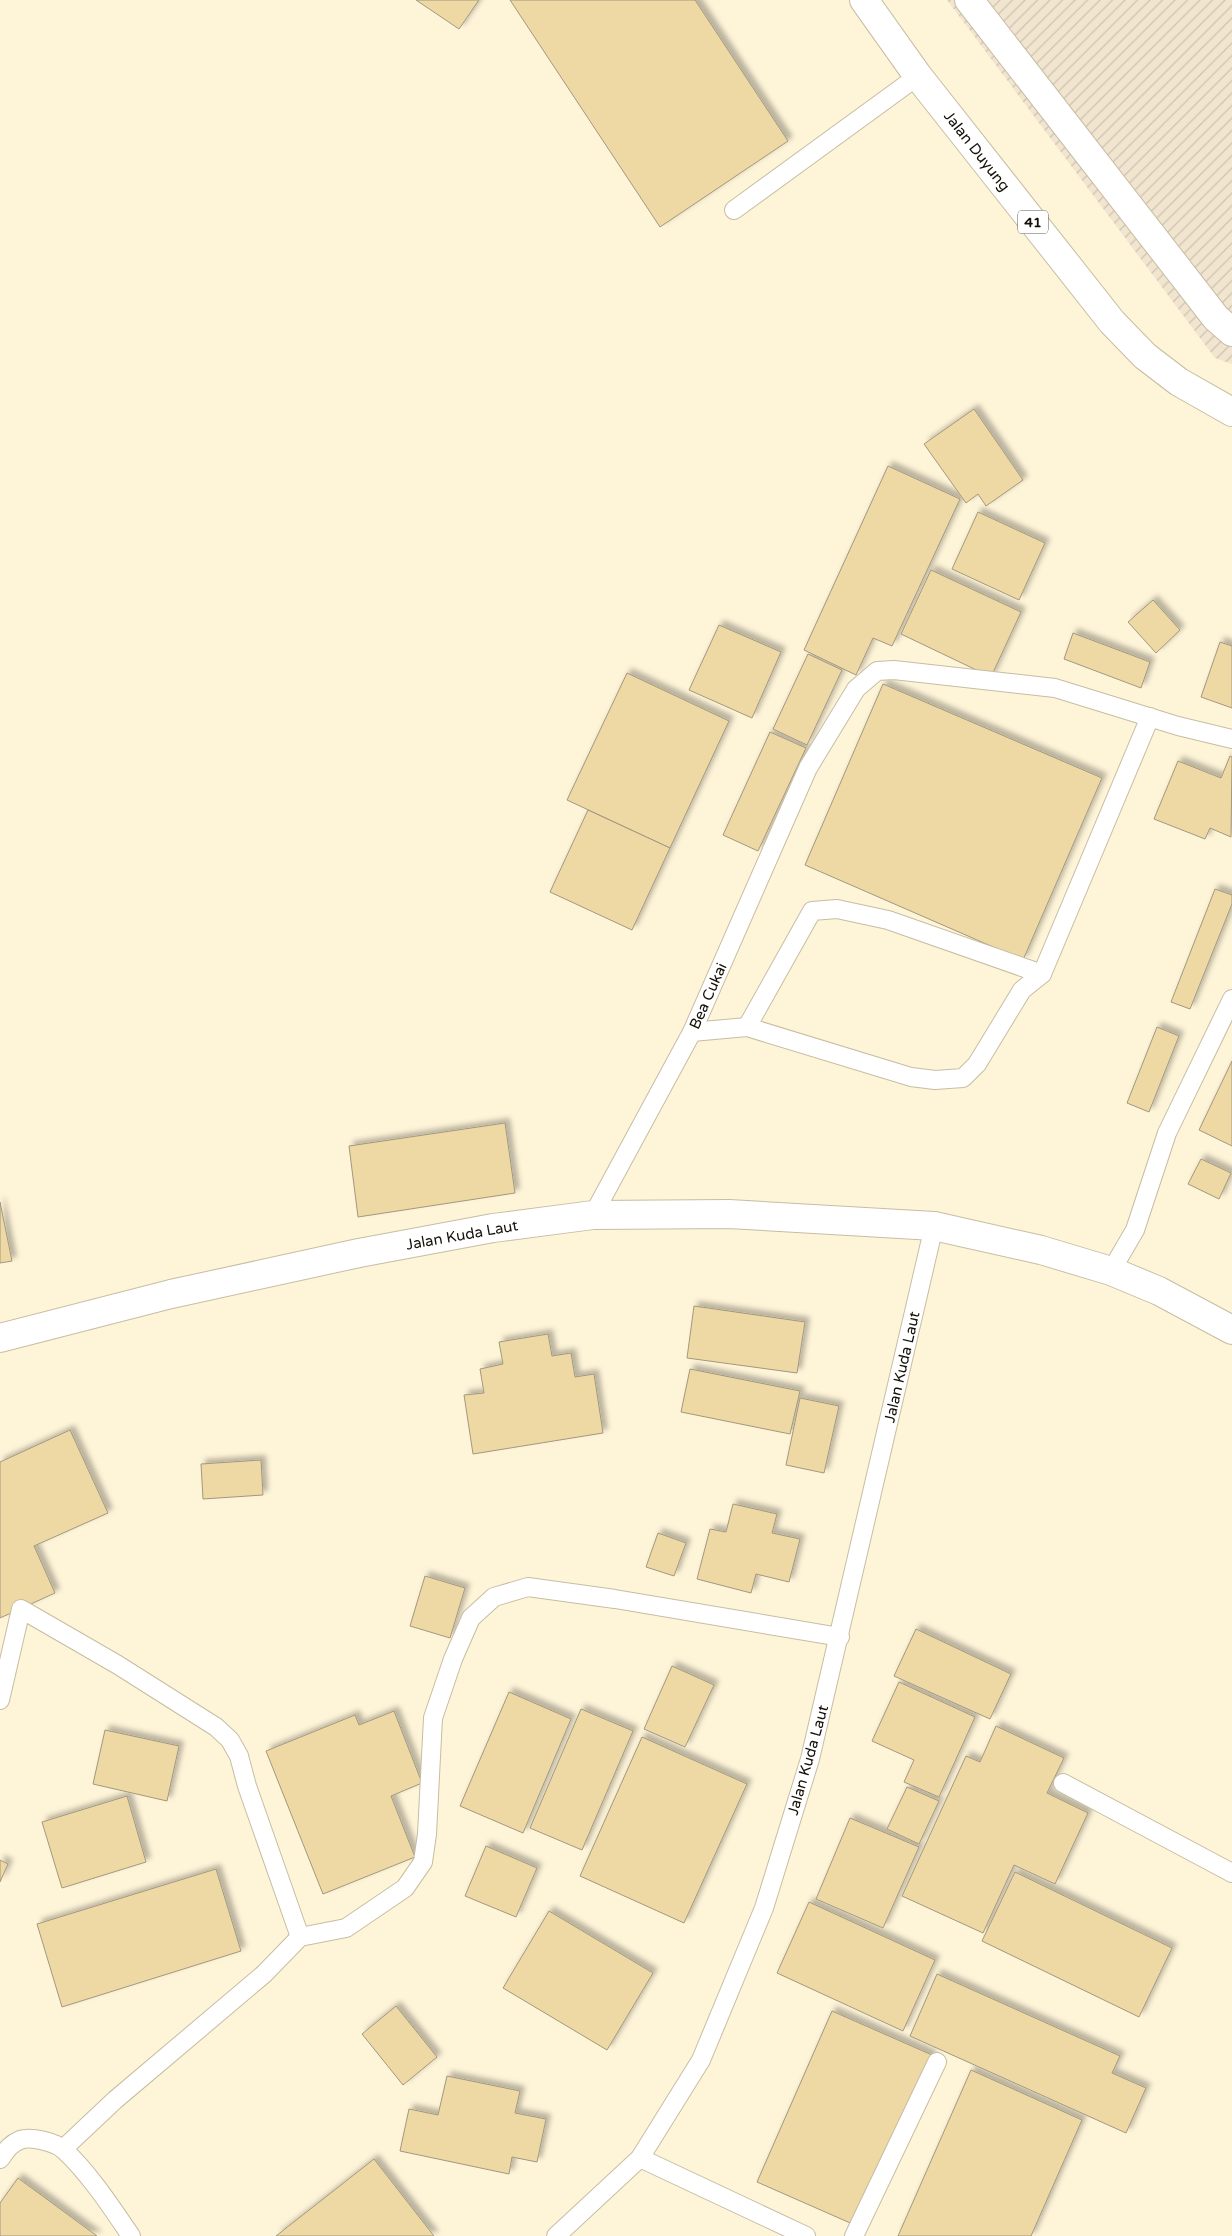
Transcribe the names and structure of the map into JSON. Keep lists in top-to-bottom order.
{
  "streets": {
    "main road": ["Jalan Duyung", "41", "Jalan Kuda Laut"],
    "lane": ["Bea Cukai"]
  },
  "crossings": [
    ["Bea Cukai", "Jalan Kuda Laut"]
  ]
}
